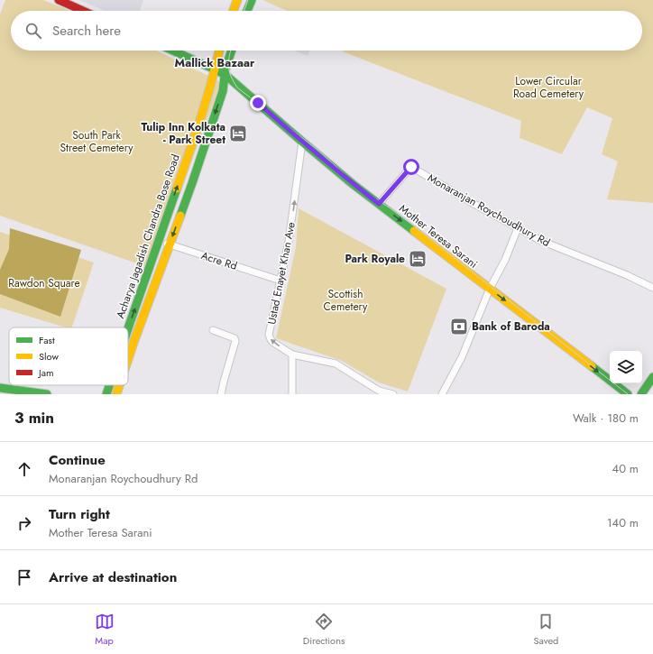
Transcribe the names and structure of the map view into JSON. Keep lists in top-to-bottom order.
{
  "streets": {
    "main road": ["Acharya Jagadish Chandra Bose Road", "Mother Teresa Sarani"],
    "street": ["Monaranjan Roychoudhury Rd", "Acre Rd", "Ustad Enayet Khan Ave"]
  },
  "crossings": [
    ["Monaranjan Roychoudhury Rd", "Mother Teresa Sarani"],
    ["Acharya Jagadish Chandra Bose Road", "Mother Teresa Sarani"],
    ["Acharya Jagadish Chandra Bose Road", "Acre Rd"],
    ["Mother Teresa Sarani", "Ustad Enayet Khan Ave"],
    ["Acre Rd", "Ustad Enayet Khan Ave"]
  ],
  "one_way": ["Mother Teresa Sarani", "Ustad Enayet Khan Ave"],
  "districts": ["Mallick Bazaar"],
  "parks": [
    "Lower Circular Road Cemetery",
    "South Park Street Cemetery",
    "Rawdon Square",
    "Scottish Cemetery"
  ],
  "places": {
    "hotel": ["Tulip Inn Kolkata - Park Street", "Park Royale"],
    "bank": ["Bank of Baroda"]
  },
  "legend": ["Fast", "Slow", "Jam"],
  "page": {
    "search": "Search here",
    "heading": ["3 min", "Walk · 180 m"],
    "list": [
      ["Continue", "Monaranjan Roychoudhury Rd", "40 m"],
      ["Turn right", "Mother Teresa Sarani", "140 m"],
      "Arrive at destination"
    ],
    "nav": ["Map", "Directions", "Saved"]
  }
}
